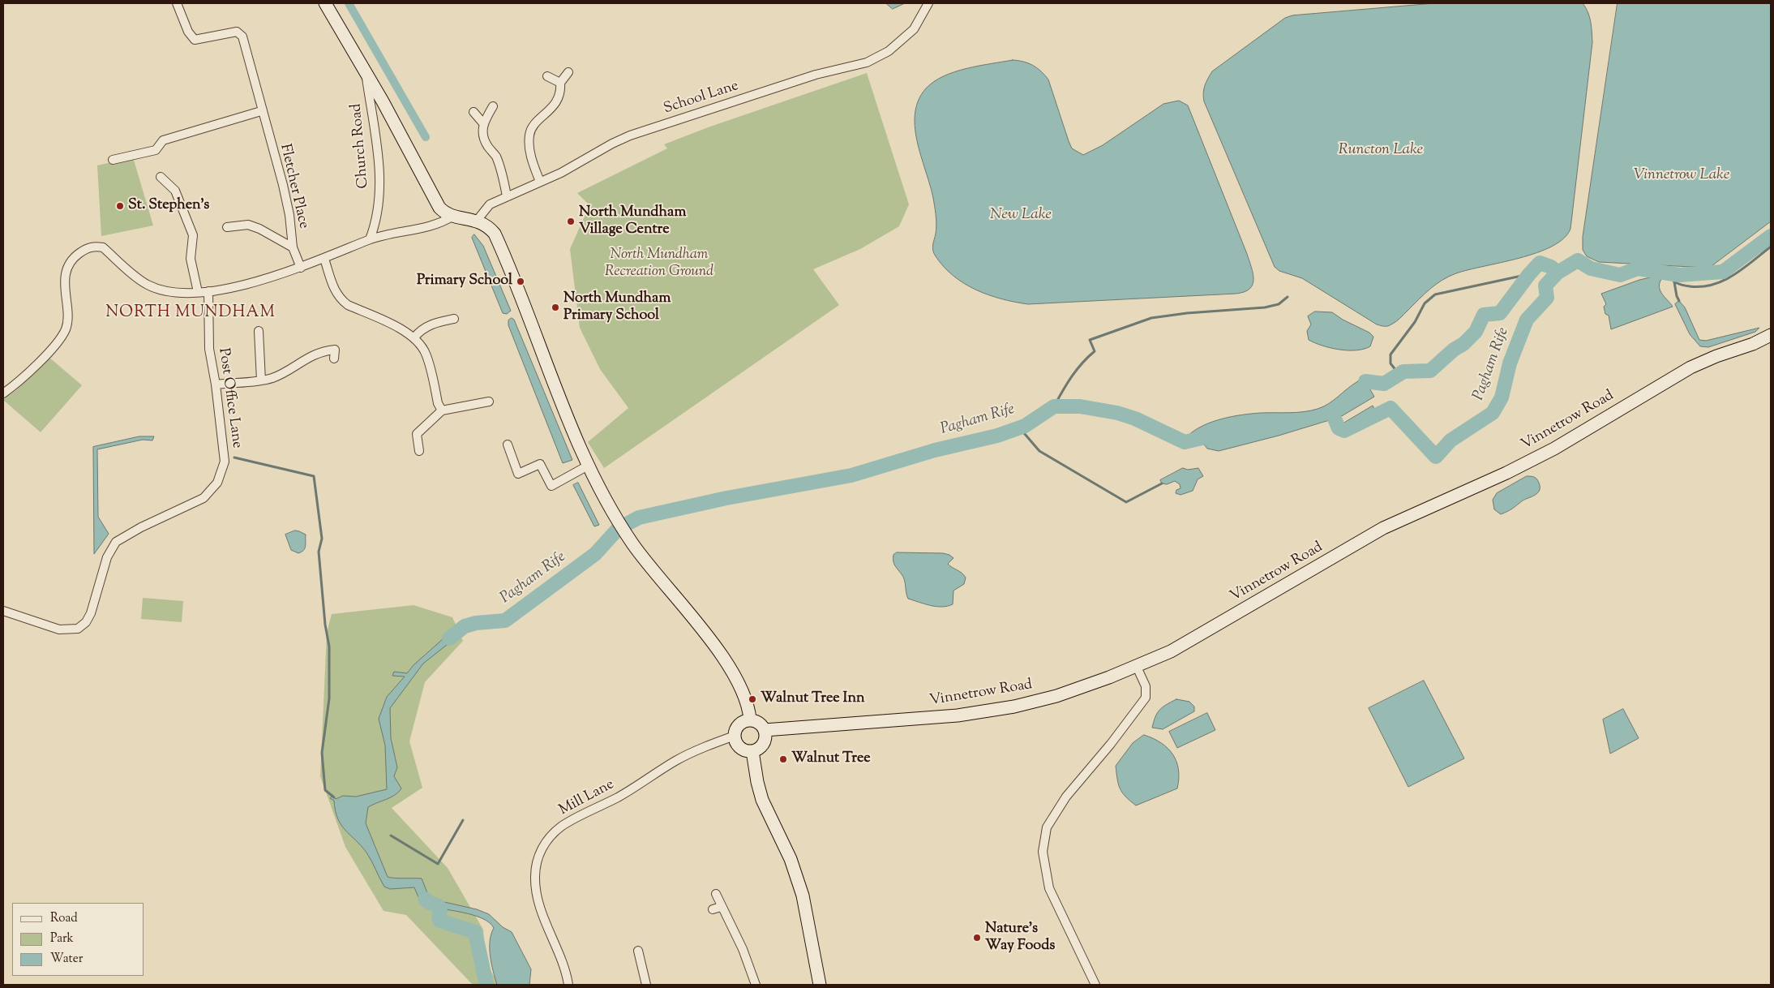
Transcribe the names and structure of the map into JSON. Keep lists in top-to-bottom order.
{
  "streets": {
    "main road": ["Vinnetrow Road"],
    "street": [
      "School Lane",
      "Church Road",
      "Fletcher Place",
      "Post Office Lane",
      "Mill Lane"
    ]
  },
  "crossings": [
    ["Vinnetrow Road", "Mill Lane"]
  ],
  "districts": ["NORTH MUNDHAM"],
  "water": [
    "Runcton Lake",
    "Vinnetrow Lake",
    "New Lake",
    "Pagham Rife"
  ],
  "parks": ["North Mundham Recreation Ground"],
  "places": [
    "St. Stephen's",
    "North Mundham Village Centre",
    "Primary School",
    "North Mundham Primary School",
    "Walnut Tree Inn",
    "Walnut Tree",
    "Nature’s Way Foods"
  ],
  "legend": ["Road", "Park", "Water"]
}
